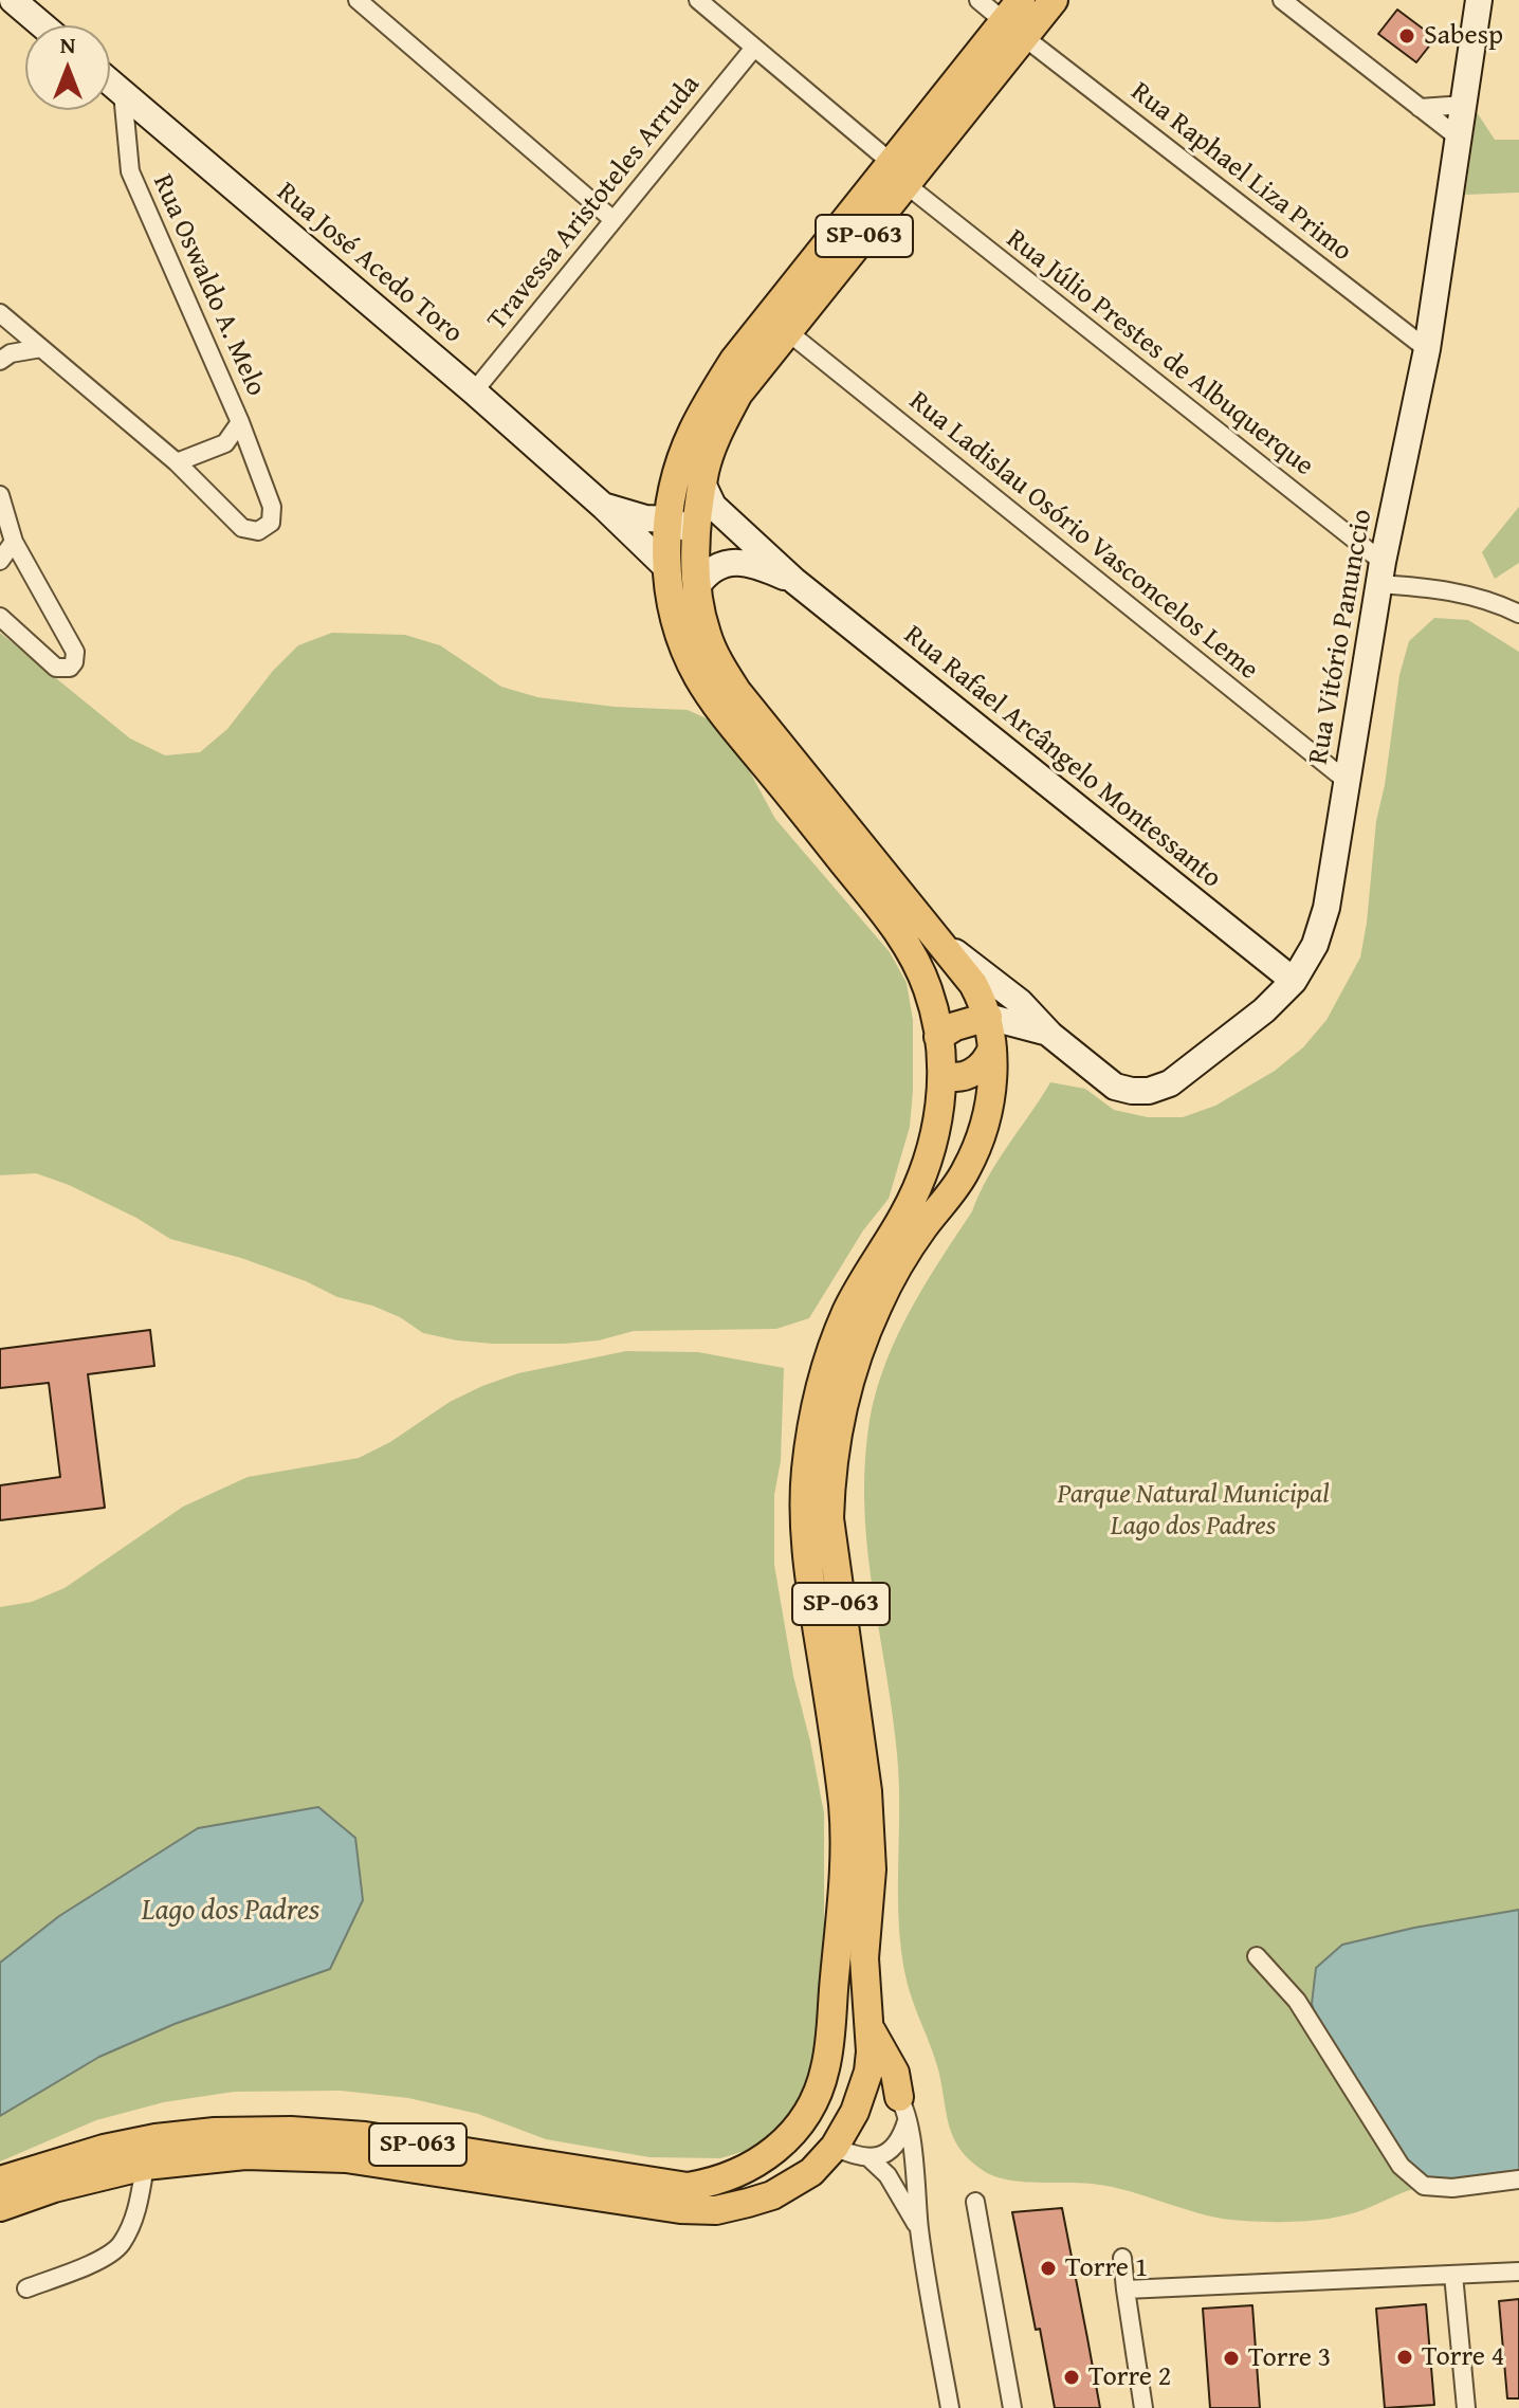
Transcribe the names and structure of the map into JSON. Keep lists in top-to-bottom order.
{
  "streets": {
    "main road": ["SP-063"],
    "street": [
      "Rua Raphael Liza Primo",
      "Travessa Aristoteles Arruda",
      "Rua José Acedo Toro",
      "Rua Oswaldo A. Melo",
      "Rua Júlio Prestes de Albuquerque",
      "Rua Ladislau Osório Vasconcelos Leme",
      "Rua Vitório Panunccio",
      "Rua Rafael Arcângelo Montessanto"
    ]
  },
  "crossings": [
    ["Rua Raphael Liza Primo", "SP-063"],
    ["Rua Raphael Liza Primo", "Rua Vitório Panunccio"],
    ["Travessa Aristoteles Arruda", "Rua José Acedo Toro"],
    ["Travessa Aristoteles Arruda", "Rua Júlio Prestes de Albuquerque"],
    ["SP-063", "Rua José Acedo Toro"],
    ["SP-063", "Rua Júlio Prestes de Albuquerque"],
    ["SP-063", "Rua Ladislau Osório Vasconcelos Leme"],
    ["SP-063", "Rua Vitório Panunccio"],
    ["SP-063", "Rua Rafael Arcângelo Montessanto"],
    ["Rua José Acedo Toro", "Rua Oswaldo A. Melo"],
    ["Rua Júlio Prestes de Albuquerque", "Rua Vitório Panunccio"],
    ["Rua Ladislau Osório Vasconcelos Leme", "Rua Vitório Panunccio"],
    ["Rua Vitório Panunccio", "Rua Rafael Arcângelo Montessanto"]
  ],
  "water": ["Lago dos Padres"],
  "parks": ["Parque Natural Municipal Lago dos Padres"],
  "places": [
    "Sabesp",
    "Torre 1",
    "Torre 4",
    "Torre 3",
    "Torre 2"
  ],
  "north": "top"
}
